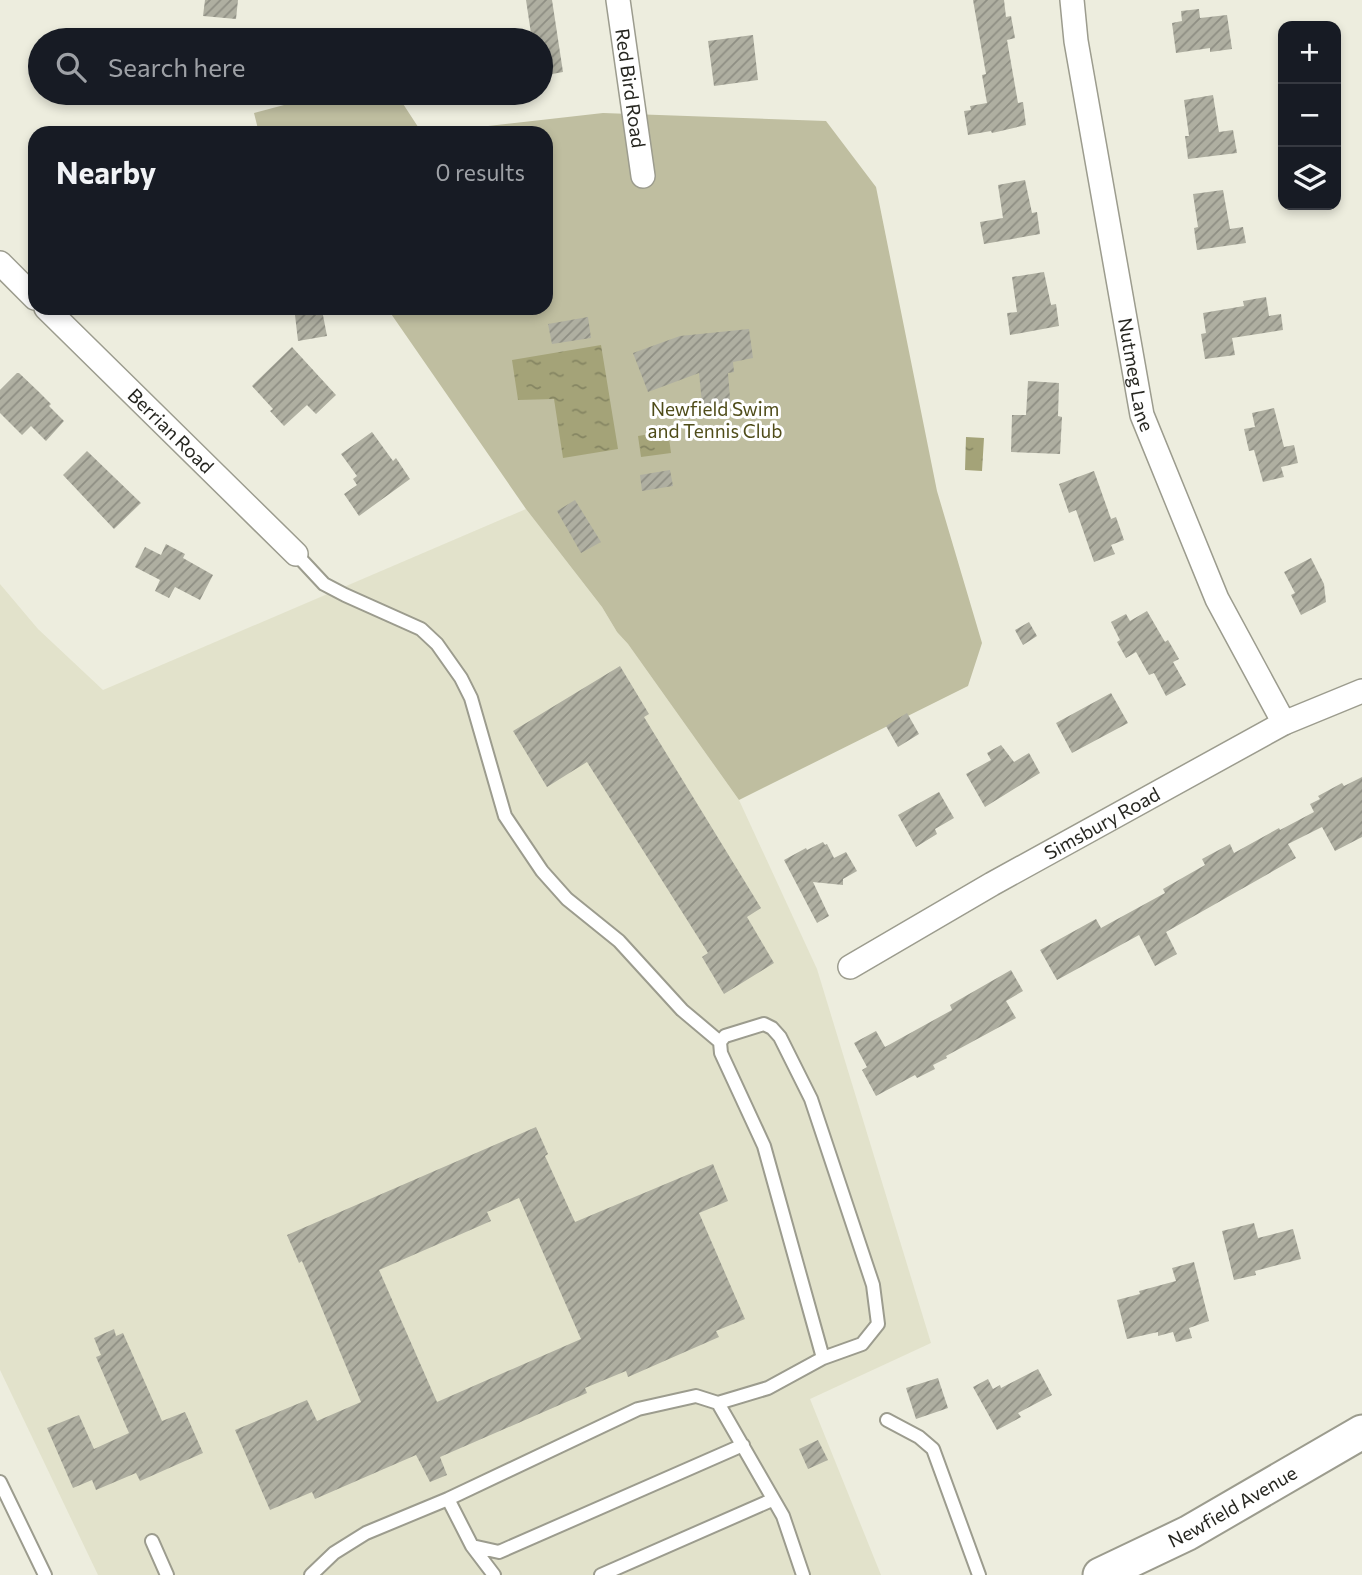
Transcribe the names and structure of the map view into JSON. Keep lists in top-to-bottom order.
{
  "streets": {
    "main road": ["Newfield Avenue"],
    "street": [
      "Red Bird Road",
      "Nutmeg Lane",
      "Berrian Road",
      "Simsbury Road"
    ]
  },
  "crossings": [
    ["Nutmeg Lane", "Simsbury Road"]
  ],
  "parks": ["Newfield Swim and Tennis Club"],
  "page": {
    "map_buttons": ["+", "−"],
    "search": "Search here",
    "heading": ["Nearby", "0 results"]
  }
}
